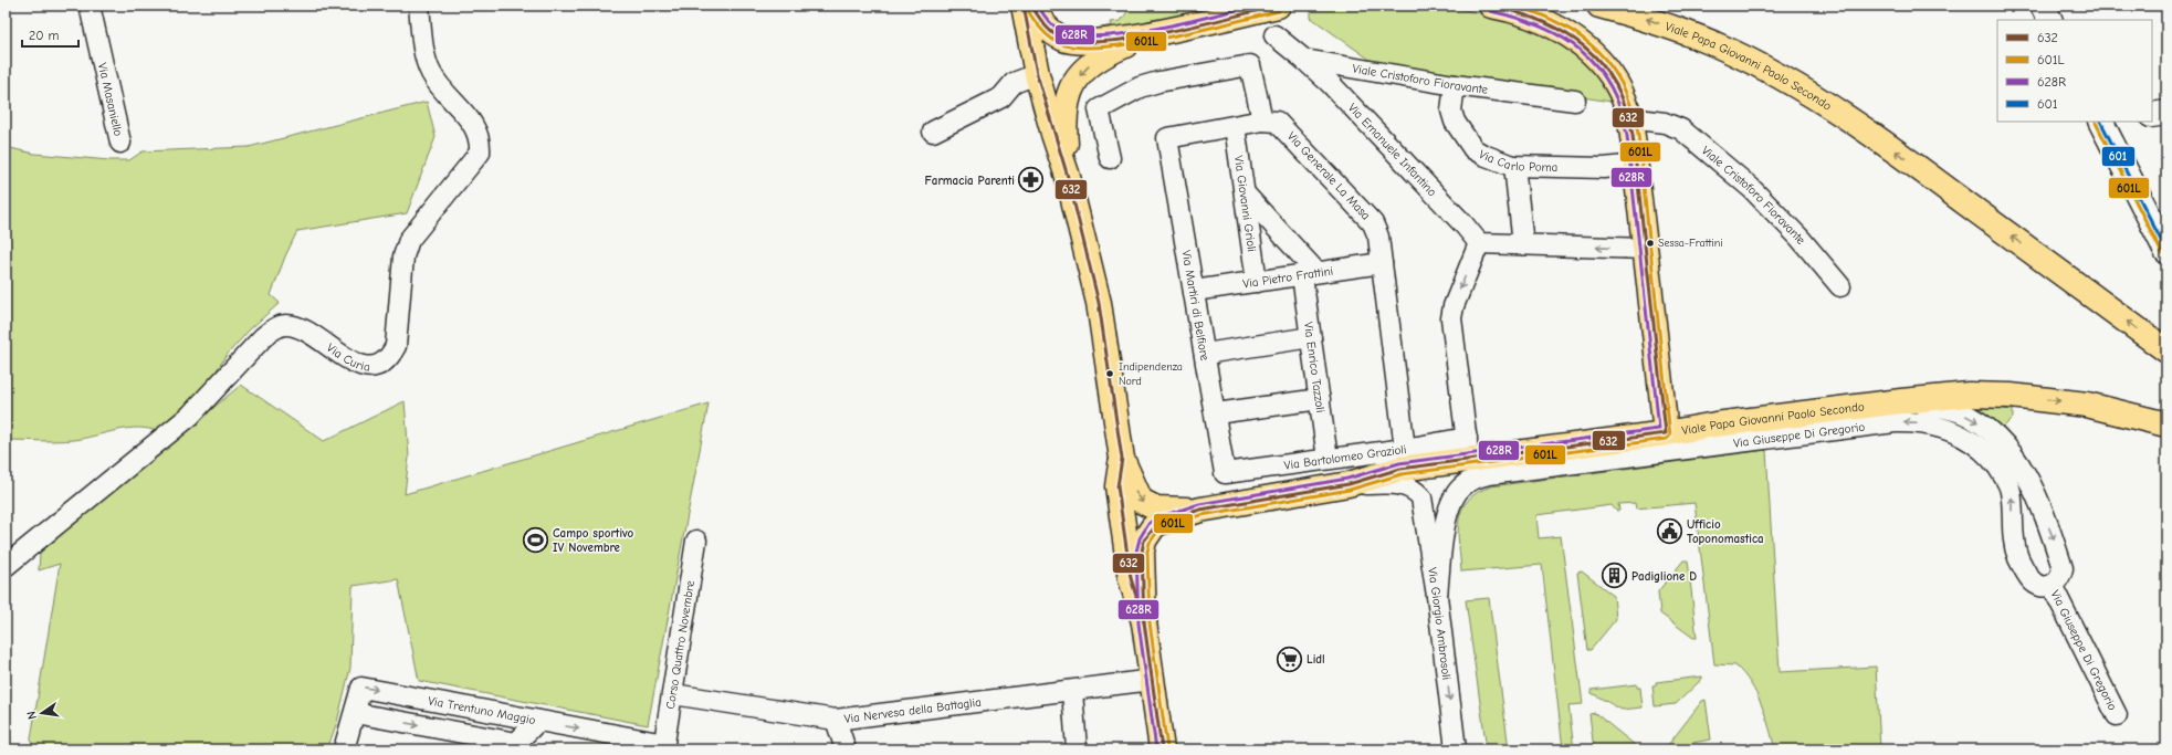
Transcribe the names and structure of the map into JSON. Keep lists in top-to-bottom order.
{
  "streets": {
    "main road": ["Viale Papa Giovanni Paolo Secondo"],
    "street": [
      "Viale Cristoforo Fioravante",
      "Via Masaniello",
      "Via Emanuele Infantino",
      "Via Carlo Poma",
      "Via Generale La Masa",
      "Via Giovanni Grioli",
      "Via Pietro Frattini",
      "Via Martiri di Belfiore",
      "Via Curia",
      "Via Enrico Tazzoli",
      "Via Giuseppe Di Gregorio",
      "Via Bartolomeo Grazioli",
      "Via Giorgio Ambrosoli",
      "Corso Quattro Novembre",
      "Via Trentuno Maggio",
      "Via Nervesa della Battaglia"
    ]
  },
  "crossings": [
    ["Viale Papa Giovanni Paolo Secondo", "Via Giuseppe Di Gregorio"],
    ["Viale Papa Giovanni Paolo Secondo", "Via Bartolomeo Grazioli"],
    ["Viale Papa Giovanni Paolo Secondo", "Via Giorgio Ambrosoli"],
    ["Viale Cristoforo Fioravante", "Via Emanuele Infantino"],
    ["Viale Cristoforo Fioravante", "Via Carlo Poma"],
    ["Via Generale La Masa", "Via Giovanni Grioli"],
    ["Via Generale La Masa", "Via Pietro Frattini"],
    ["Via Generale La Masa", "Via Martiri di Belfiore"],
    ["Via Generale La Masa", "Via Bartolomeo Grazioli"],
    ["Via Giovanni Grioli", "Via Pietro Frattini"],
    ["Via Pietro Frattini", "Via Martiri di Belfiore"],
    ["Via Pietro Frattini", "Via Enrico Tazzoli"],
    ["Via Martiri di Belfiore", "Via Bartolomeo Grazioli"],
    ["Via Enrico Tazzoli", "Via Bartolomeo Grazioli"],
    ["Via Giuseppe Di Gregorio", "Via Giorgio Ambrosoli"],
    ["Corso Quattro Novembre", "Via Trentuno Maggio"],
    ["Corso Quattro Novembre", "Via Nervesa della Battaglia"]
  ],
  "one_way": ["Via Giorgio Ambrosoli"],
  "places": {
    "pharmacy": ["Farmacia Parenti"],
    "other": ["Sessa-Frattini", "Indipendenza Nord"],
    "public building": ["Ufficio Toponomastica"],
    "sports": ["Campo sportivo IV Novembre"],
    "building": ["Padiglione D"],
    "supermarket": ["Lidl"]
  },
  "lines": [
    "transit line 632",
    "transit line 601L",
    "transit line 628R",
    "transit line 601"
  ],
  "legend": [
    "632",
    "601L",
    "628R",
    "601"
  ],
  "scale_bar": "20 m",
  "north": "left"
}
